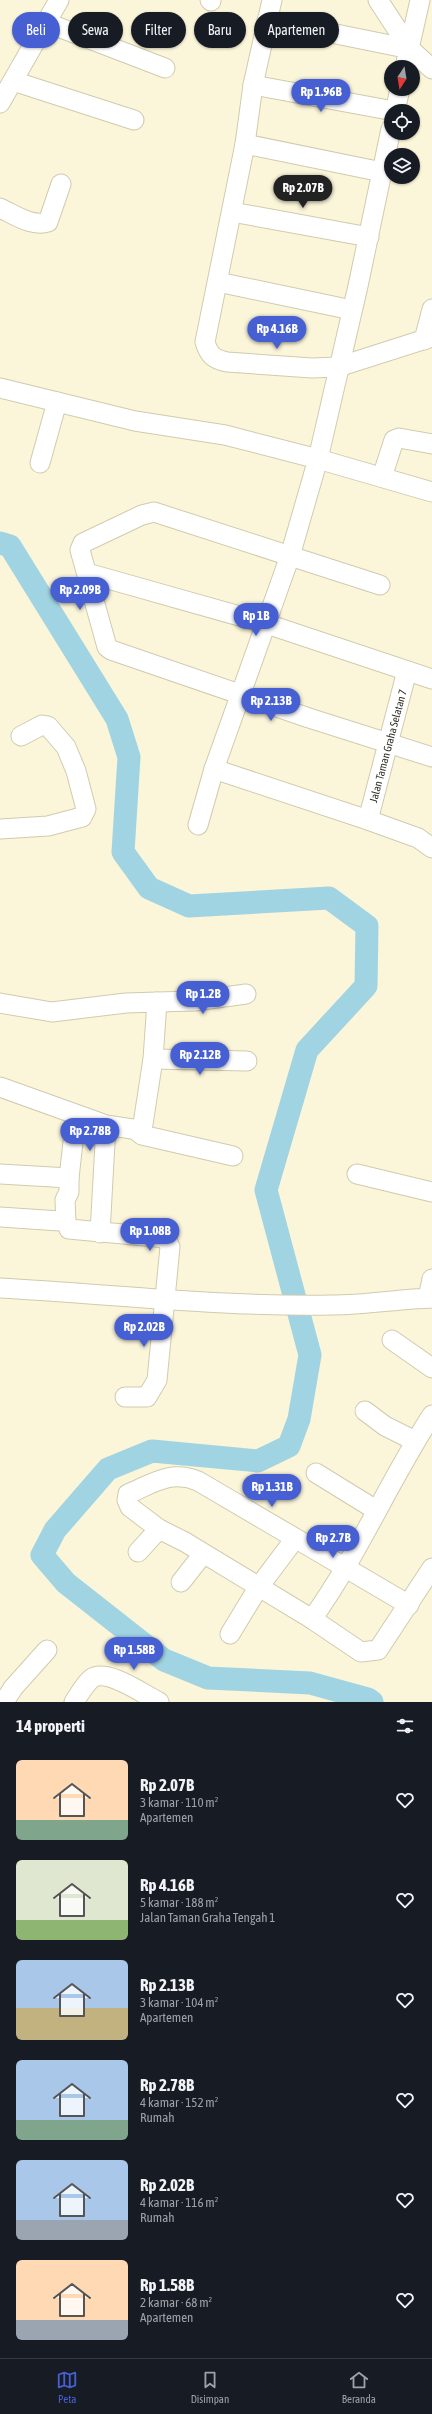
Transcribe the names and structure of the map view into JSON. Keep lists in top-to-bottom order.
{
  "streets": {
    "street": ["Jalan Taman Graha Selatan 7"]
  },
  "north": "bottom",
  "page": {
    "chip": [
      "Beli",
      "Sewa",
      "Filter",
      "Baru",
      "Apartemen"
    ],
    "price": [
      "Rp 1.96B",
      "Rp 2.07B",
      "Rp 4.16B",
      "Rp 2.09B",
      "Rp 1B",
      "Rp 2.13B",
      "Rp 1.2B",
      "Rp 2.12B",
      "Rp 2.78B",
      "Rp 1.08B",
      "Rp 2.02B",
      "Rp 1.31B",
      "Rp 2.7B",
      "Rp 1.58B"
    ],
    "heading": "14 properti",
    "list": [
      {
        "name": "Rp 2.07B",
        "note": "3 kamar · 110 m² · Apartemen"
      },
      {
        "name": "Rp 4.16B",
        "note": "5 kamar · 188 m² · Jalan Taman Graha Tengah 1"
      },
      {
        "name": "Rp 2.13B",
        "note": "3 kamar · 104 m² · Apartemen"
      },
      {
        "name": "Rp 2.78B",
        "note": "4 kamar · 152 m² · Rumah"
      },
      {
        "name": "Rp 2.02B",
        "note": "4 kamar · 116 m² · Rumah"
      },
      {
        "name": "Rp 1.58B",
        "note": "2 kamar · 68 m² · Apartemen"
      }
    ],
    "tabs": ["Peta", "Disimpan", "Beranda"]
  }
}
